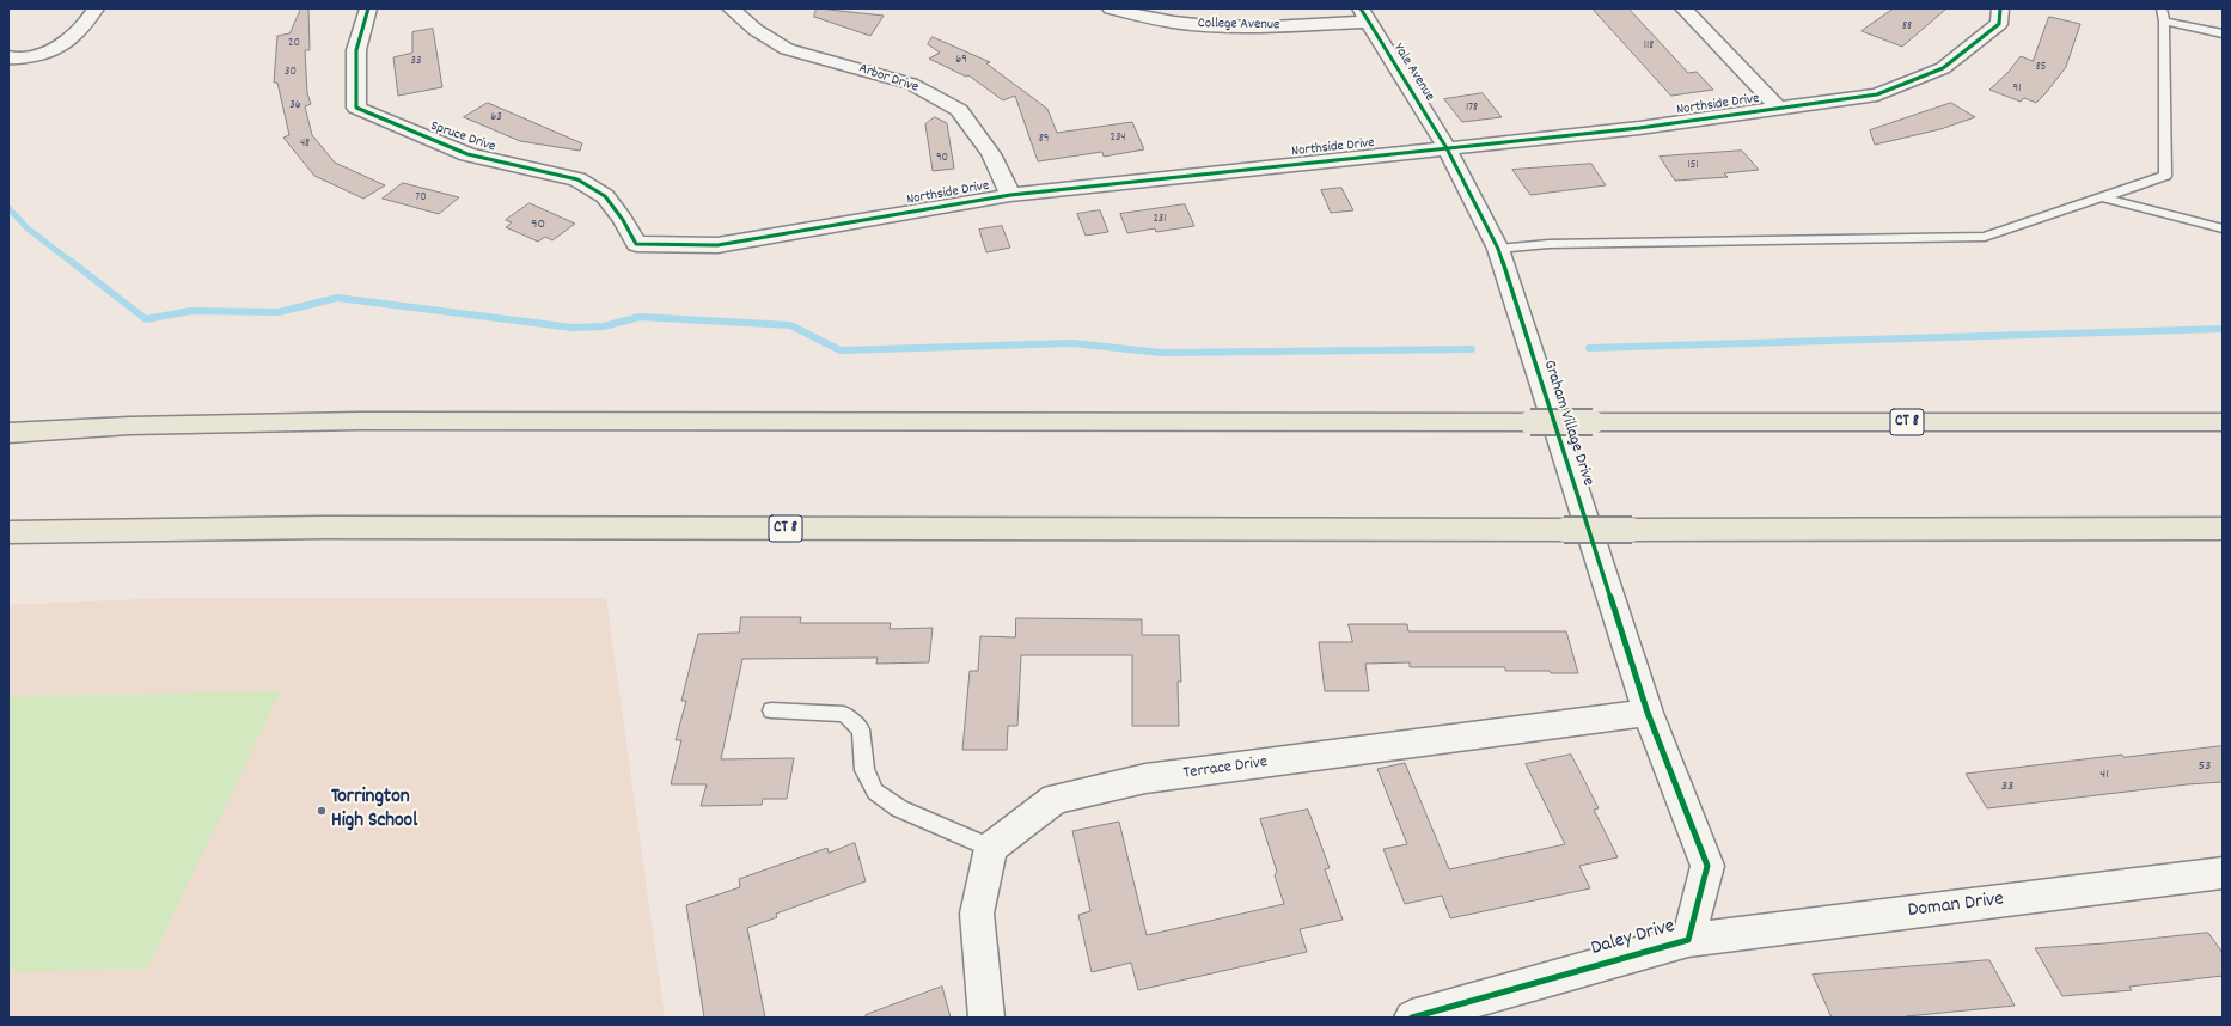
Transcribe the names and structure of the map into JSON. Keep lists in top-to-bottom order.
{
  "streets": {
    "highway": ["CT 8"],
    "street": [
      "College Avenue",
      "Yale Avenue",
      "Arbor Drive",
      "Northside Drive",
      "Spruce Drive",
      "Graham Village Drive",
      "Terrace Drive",
      "Doman Drive",
      "Daley Drive"
    ]
  },
  "crossings": [
    ["College Avenue", "Yale Avenue"],
    ["Yale Avenue", "Northside Drive"],
    ["Yale Avenue", "Graham Village Drive"],
    ["Arbor Drive", "Northside Drive"],
    ["Northside Drive", "Spruce Drive"],
    ["Northside Drive", "Graham Village Drive"],
    ["Graham Village Drive", "Terrace Drive"],
    ["Graham Village Drive", "Daley Drive"],
    ["Terrace Drive", "Daley Drive"],
    ["Doman Drive", "Daley Drive"]
  ],
  "places": ["Torrington High School"],
  "house_numbers": [
    "88",
    "20",
    "118",
    "69",
    "33",
    "85",
    "30",
    "91",
    "36",
    "178",
    "63",
    "234",
    "89",
    "48",
    "90",
    "151",
    "70",
    "231",
    "90",
    "53",
    "41",
    "33"
  ]
}
